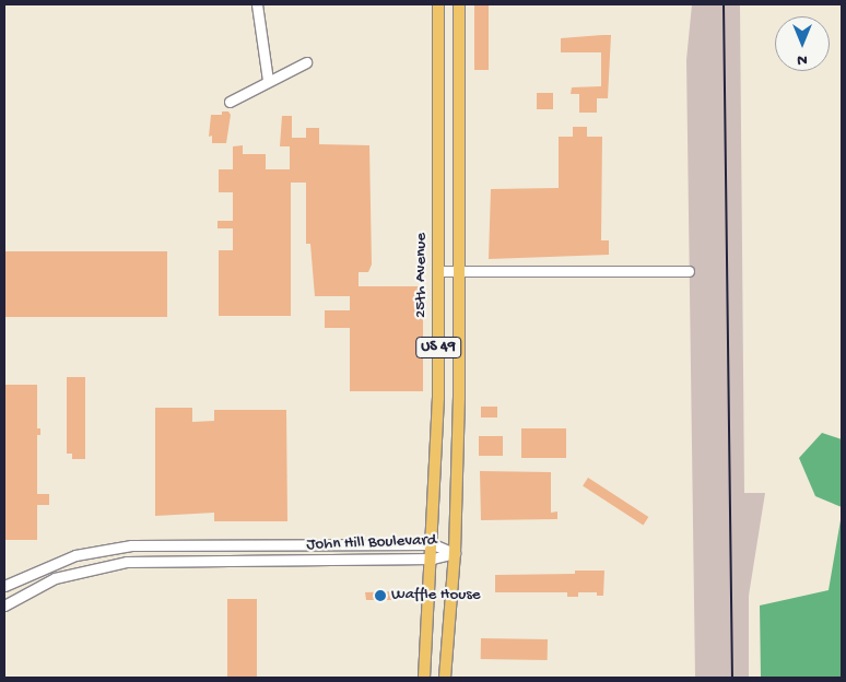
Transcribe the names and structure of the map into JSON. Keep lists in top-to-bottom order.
{
  "streets": {
    "main road": ["25th Avenue", "US 49"],
    "street": ["John Hill Boulevard"]
  },
  "crossings": [
    ["25th Avenue", "John Hill Boulevard"],
    ["US 49", "John Hill Boulevard"]
  ],
  "places": ["Waffle House"],
  "north": "bottom"
}
